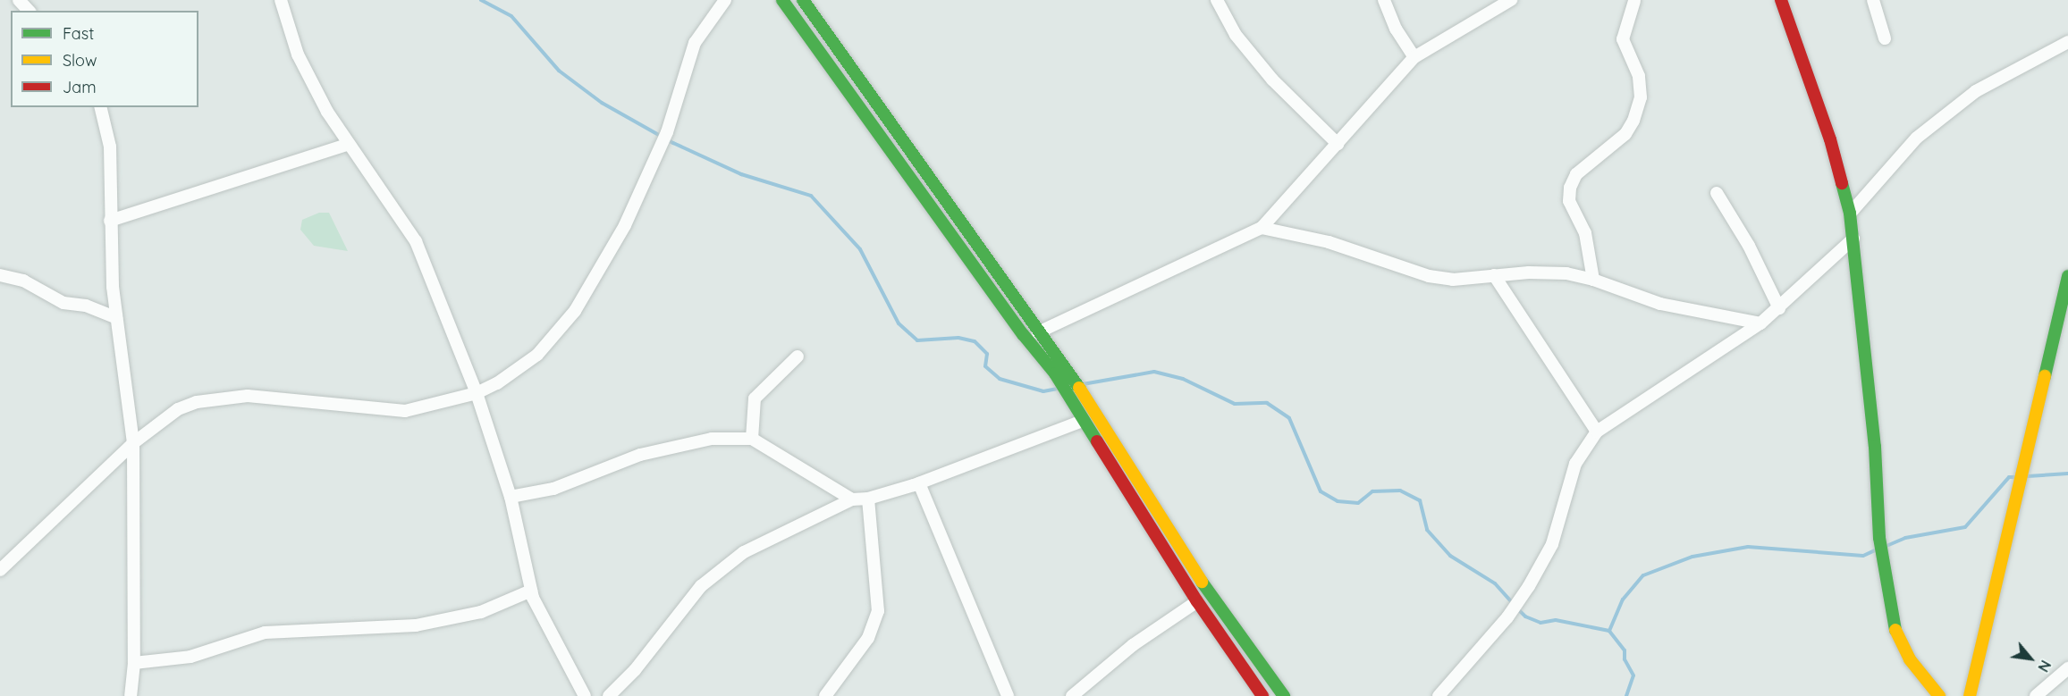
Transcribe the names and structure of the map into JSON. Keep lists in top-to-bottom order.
{
  "legend": ["Fast", "Slow", "Jam"],
  "north": "bottom right"
}
